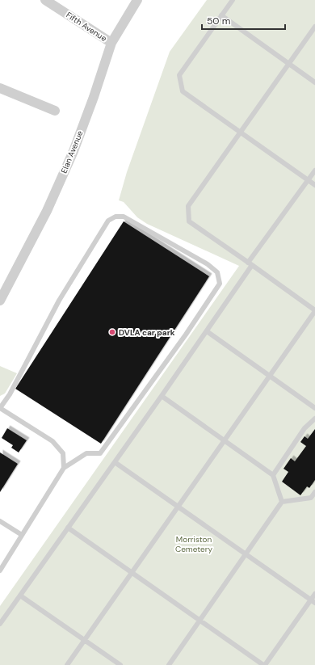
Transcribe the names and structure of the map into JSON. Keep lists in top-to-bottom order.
{
  "streets": {
    "street": ["Fifth Avenue", "Elan Avenue"]
  },
  "crossings": [
    ["Fifth Avenue", "Elan Avenue"]
  ],
  "parks": ["Morriston Cemetery"],
  "places": ["DVLA car park"],
  "scale_bar": "50 m"
}
